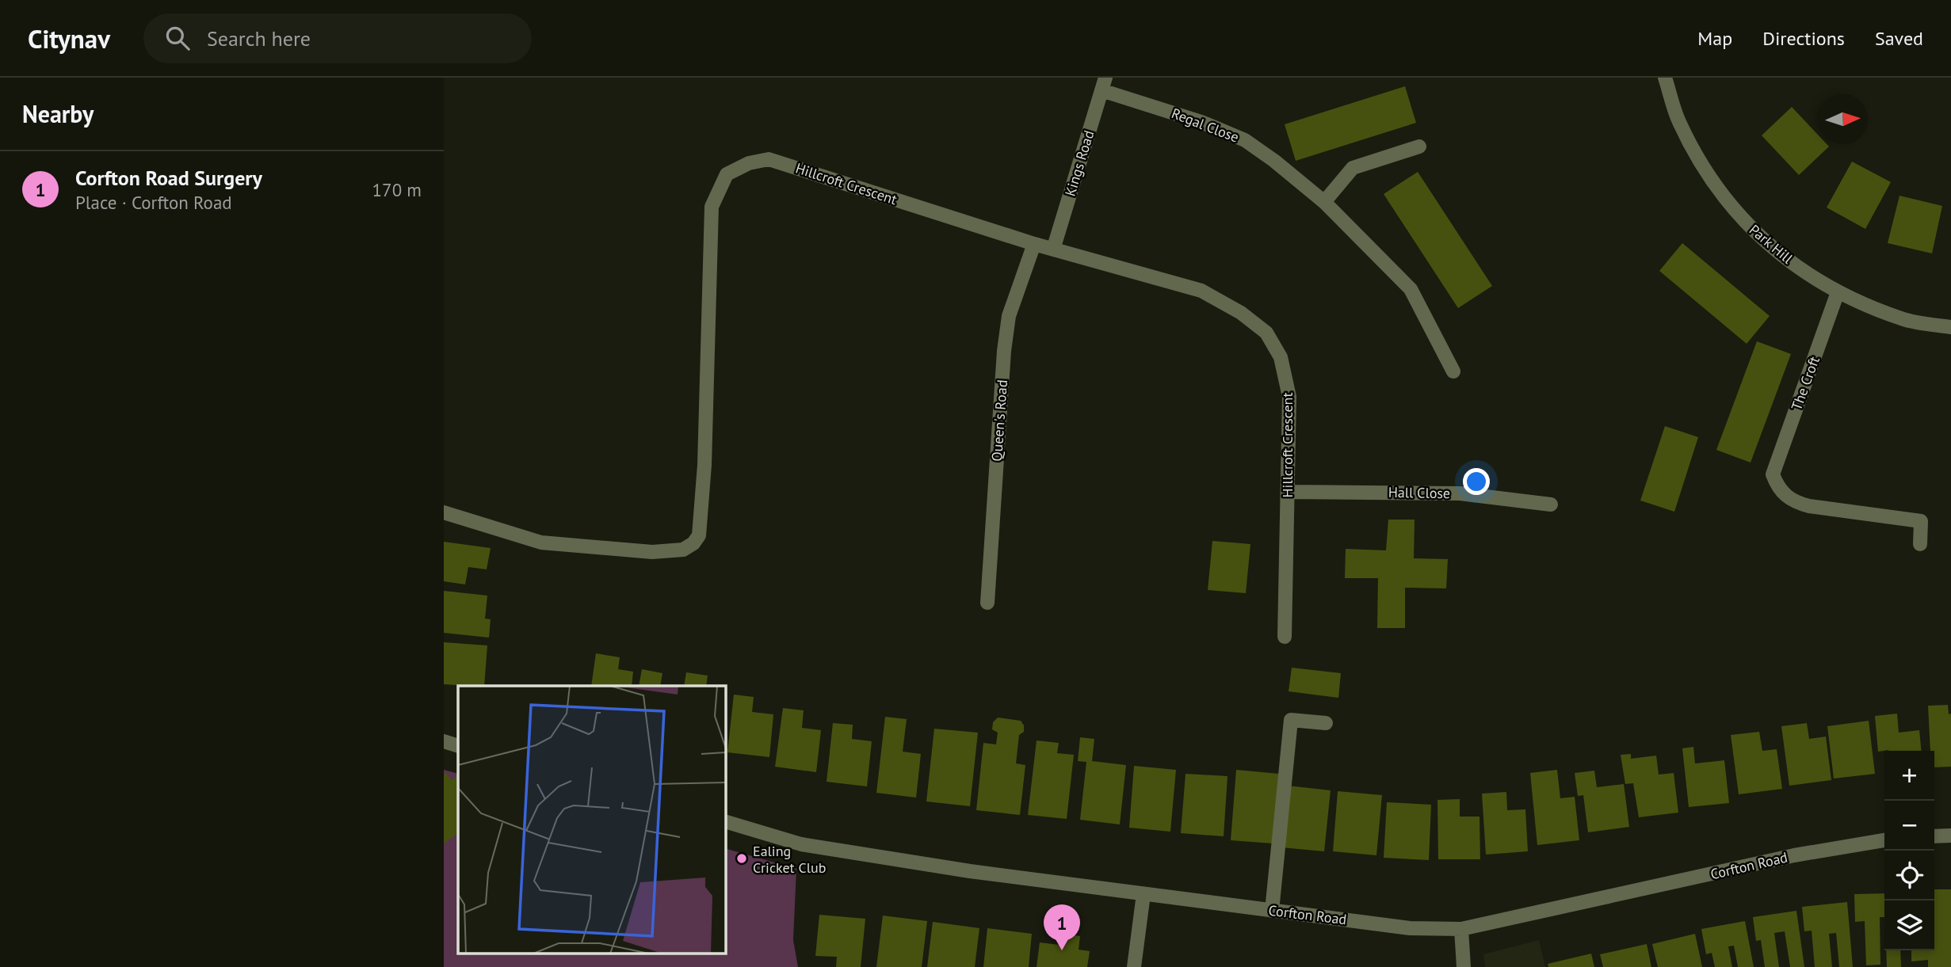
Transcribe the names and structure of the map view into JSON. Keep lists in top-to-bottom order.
{
  "streets": {
    "street": [
      "Regal Close",
      "Kings Road",
      "Hillcroft Crescent",
      "Park Hill",
      "The Croft",
      "Queen's Road",
      "Hall Close",
      "Corfton Road"
    ]
  },
  "crossings": [
    ["Regal Close", "Kings Road"],
    ["Kings Road", "Hillcroft Crescent"],
    ["Hillcroft Crescent", "Queen's Road"],
    ["Hillcroft Crescent", "Hall Close"],
    ["Park Hill", "The Croft"]
  ],
  "places": ["Ealing Cricket Club"],
  "north": "right",
  "page": {
    "header": "Citynav",
    "search": "Search here",
    "nav": ["Map", "Directions", "Saved"],
    "heading": "Nearby",
    "list": [
      {
        "mark": "1",
        "name": "Corfton Road Surgery",
        "note": "Place · Corfton Road",
        "value": "170 m"
      }
    ],
    "map_buttons": ["+", "−"],
    "pins": "1"
  }
}
